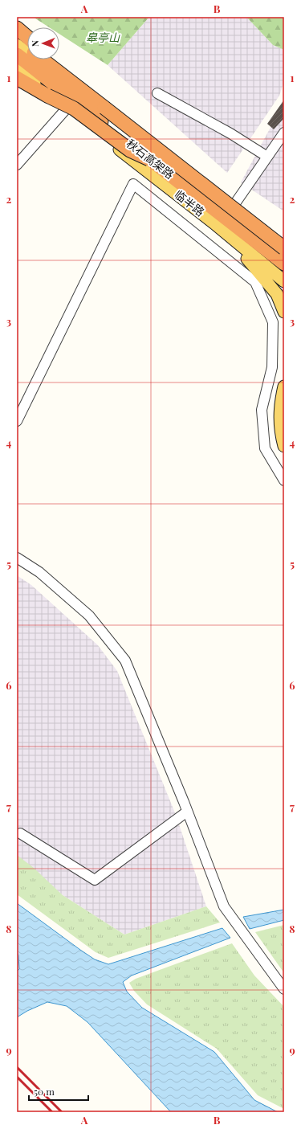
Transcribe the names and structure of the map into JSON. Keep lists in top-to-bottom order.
{
  "streets": {
    "highway": ["秋石高架路"],
    "main road": ["临半路"]
  },
  "parks": ["皋亭山"],
  "scale_bar": "50 m",
  "north": "left",
  "grid": {
    "columns": ["A", "B"],
    "rows": [
      "1",
      "2",
      "3",
      "4",
      "5",
      "6",
      "7",
      "8",
      "9"
    ]
  }
}
